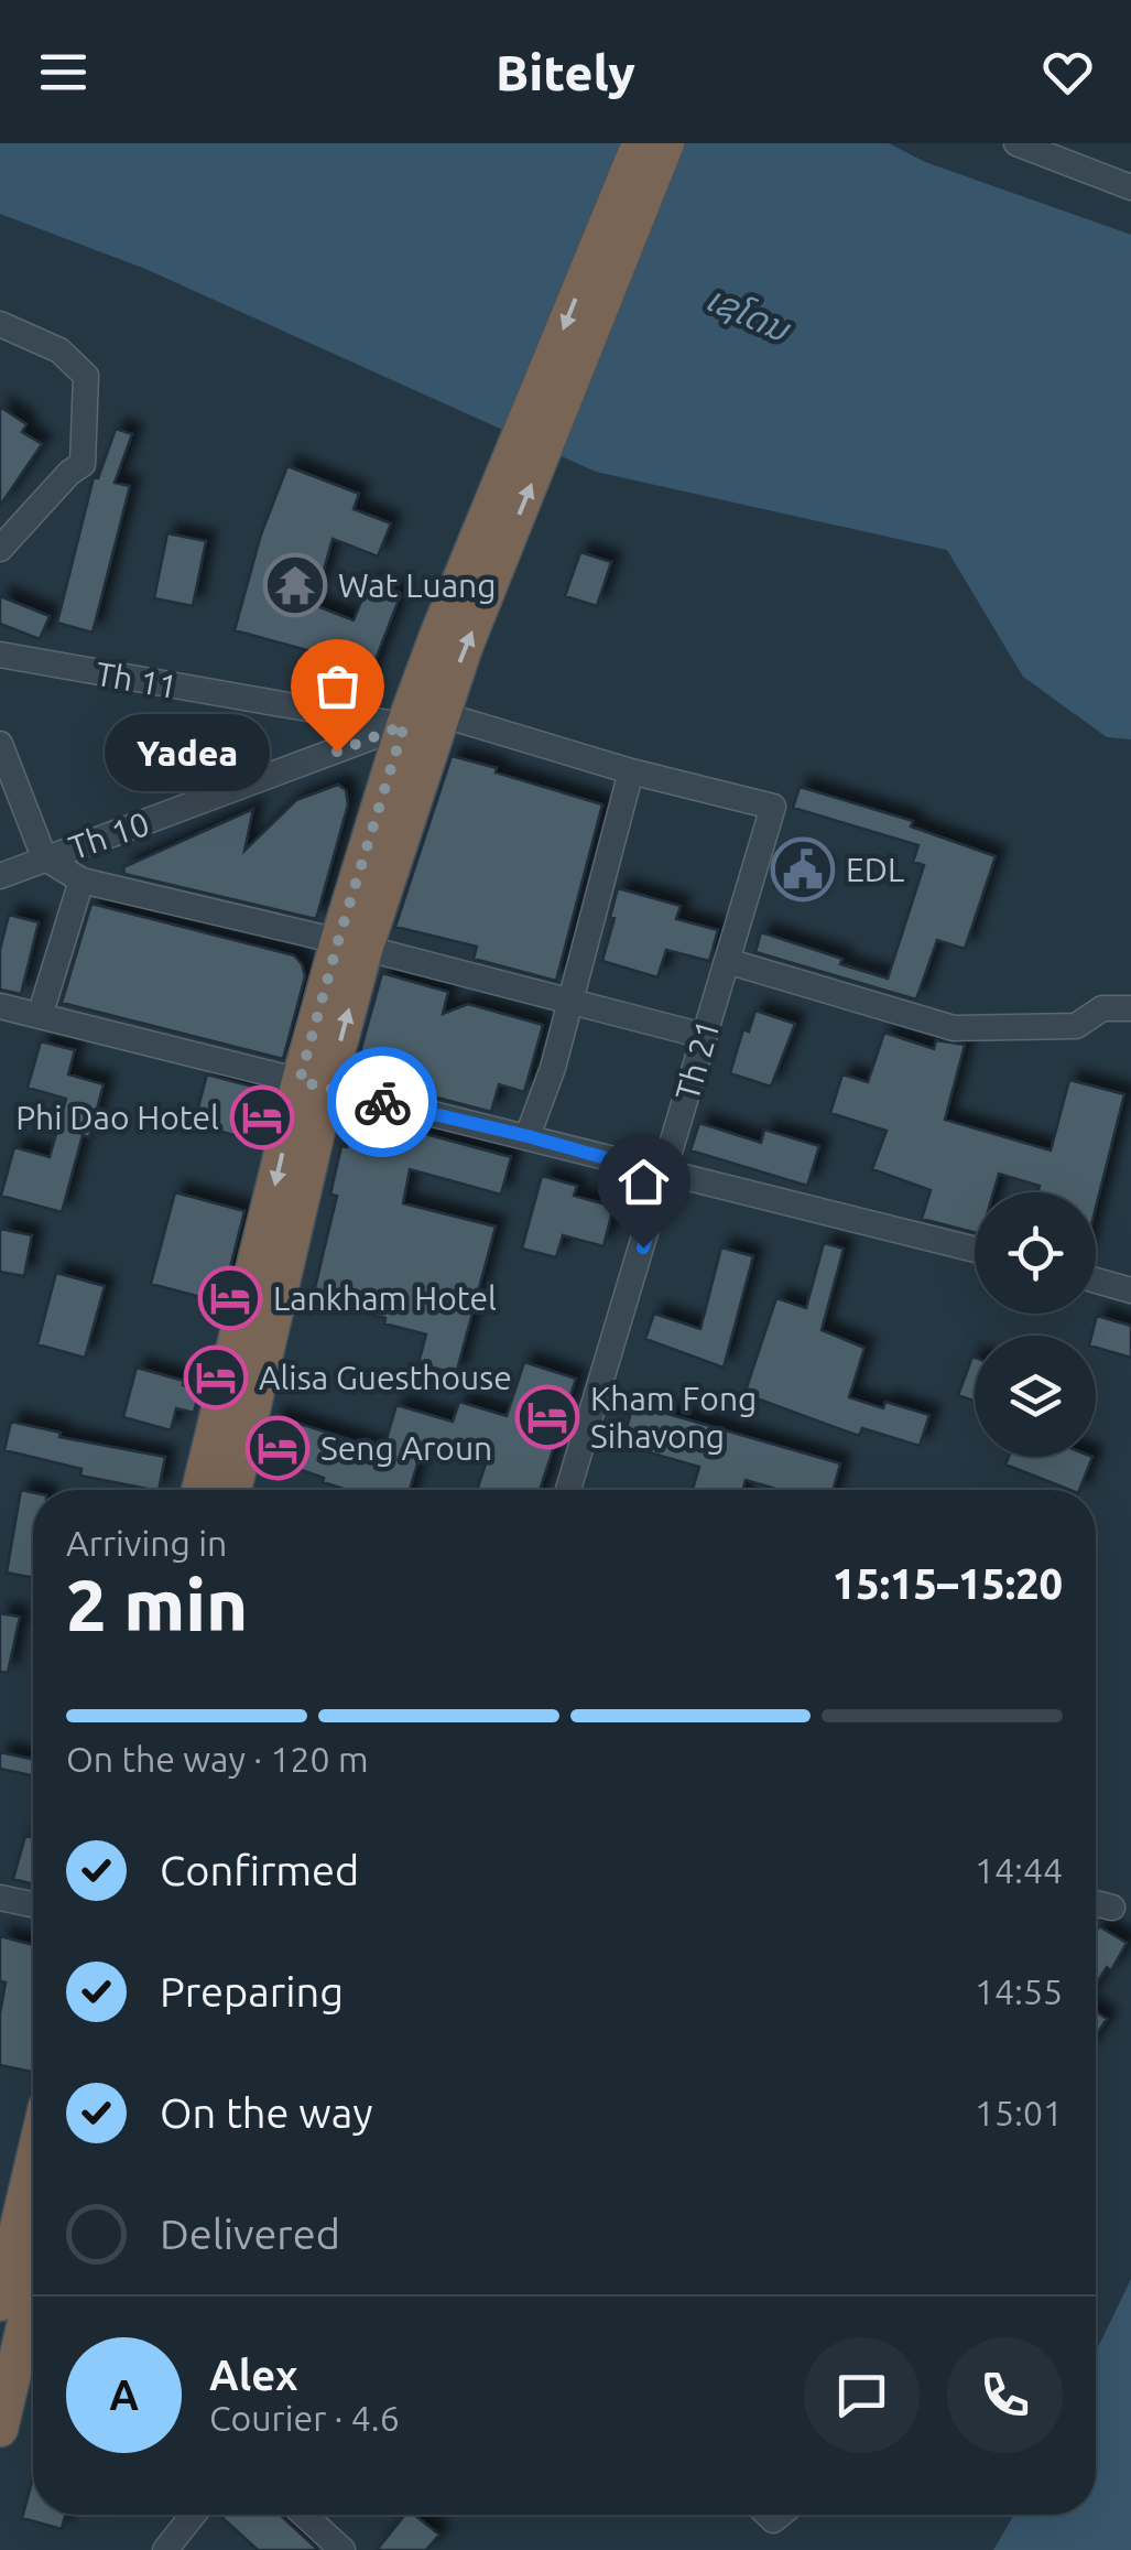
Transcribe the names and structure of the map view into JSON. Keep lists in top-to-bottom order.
{
  "streets": {
    "street": ["Th 11", "Th 10", "Th 21"]
  },
  "crossings": [
    ["Th 11", "Th 10"]
  ],
  "water": ["ເຊໂດນ"],
  "places": {
    "temple": ["Wat Luang"],
    "other": ["Yadea"],
    "public building": ["EDL"],
    "hotel": [
      "Phi Dao Hotel",
      "Lankham Hotel",
      "Alisa Guesthouse",
      "Kham Fong Sihavong",
      "Seng Aroun"
    ]
  },
  "page": {
    "header": "Bitely",
    "bubble": "Yadea",
    "heading": ["2 min", "Arriving in", "15:15–15:20"],
    "panel": ["Alex", "Courier · 4.6"],
    "bar": "On the way · 120 m",
    "list": [
      ["Confirmed", "14:44"],
      ["Preparing", "14:55"],
      ["On the way", "15:01"],
      "Delivered"
    ],
    "round": "A"
  }
}
